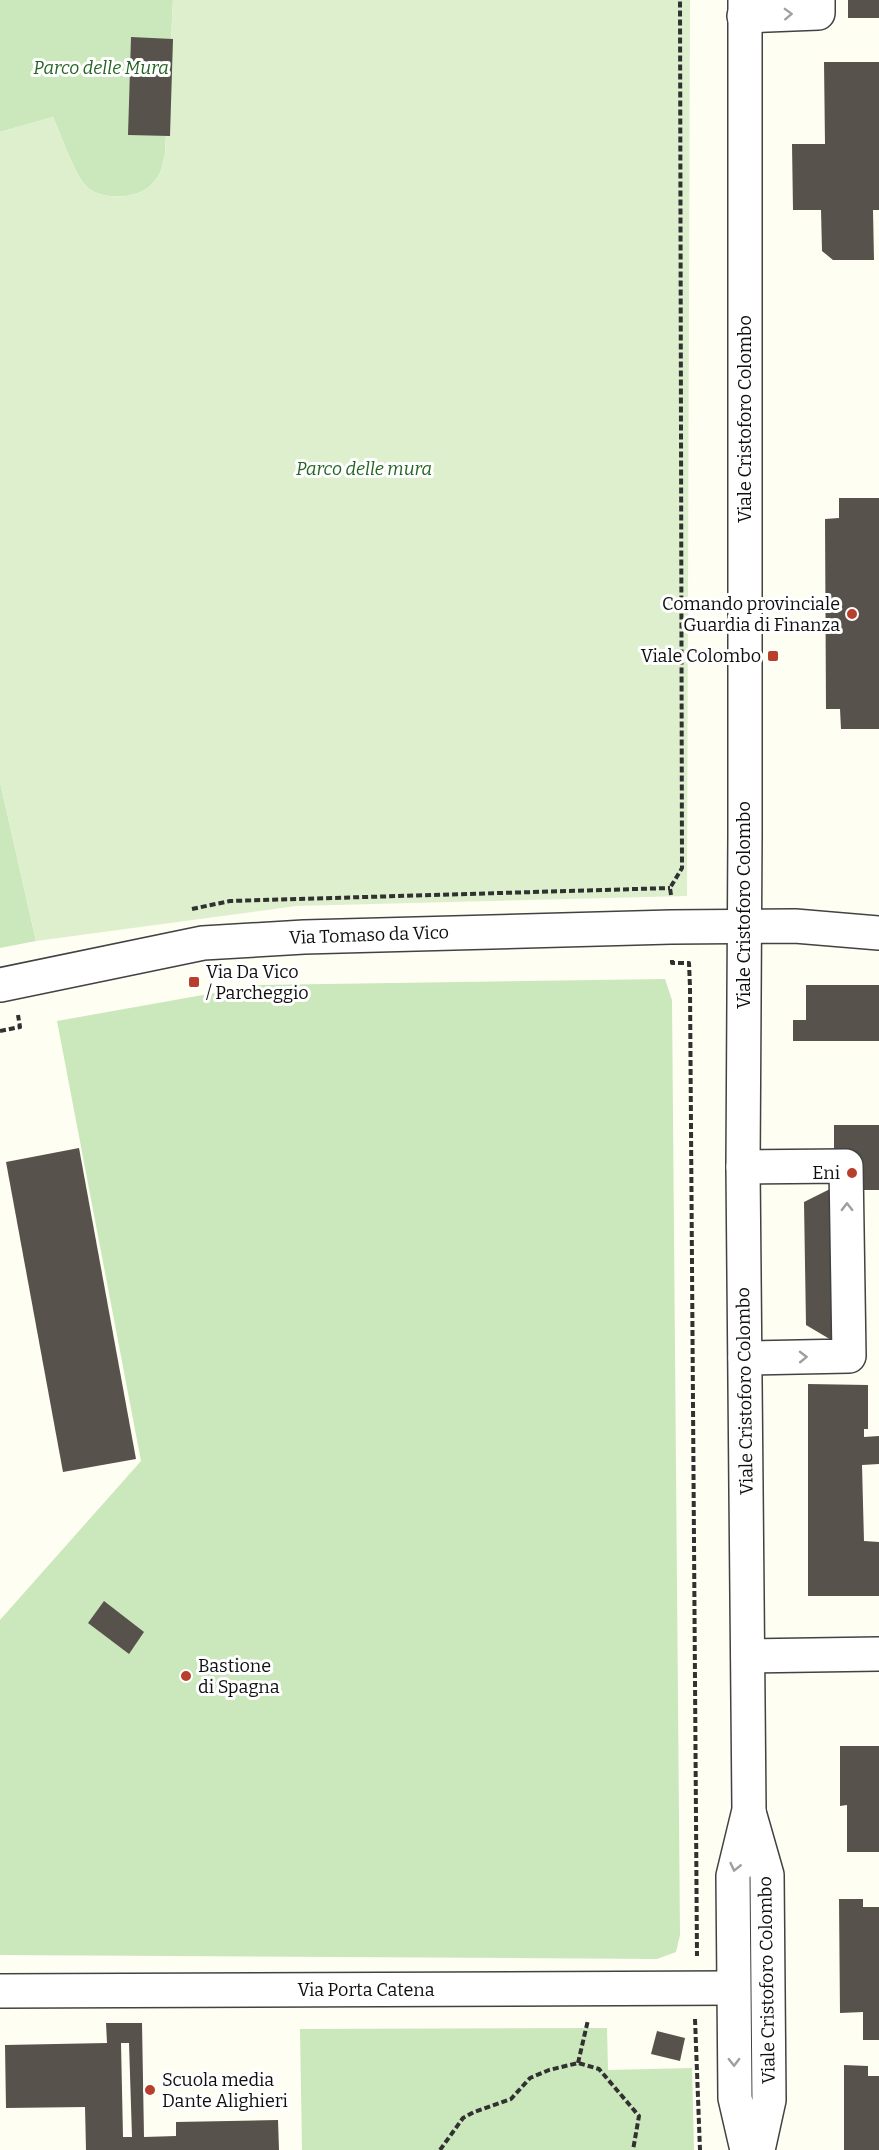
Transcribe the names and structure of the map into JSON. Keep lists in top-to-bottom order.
{
  "streets": {
    "street": ["Viale Cristoforo Colombo", "Via Tomaso da Vico", "Via Porta Catena"]
  },
  "crossings": [
    ["Viale Cristoforo Colombo", "Via Tomaso da Vico"],
    ["Viale Cristoforo Colombo", "Via Porta Catena"]
  ],
  "parks": ["Parco delle Mura", "Parco delle mura"],
  "places": {
    "other": [
      "Comando provinciale Guardia di Finanza",
      "Eni",
      "Bastione di Spagna",
      "Scuola media Dante Alighieri"
    ],
    "transit": ["Viale Colombo", "Via Da Vico / Parcheggio"]
  }
}
